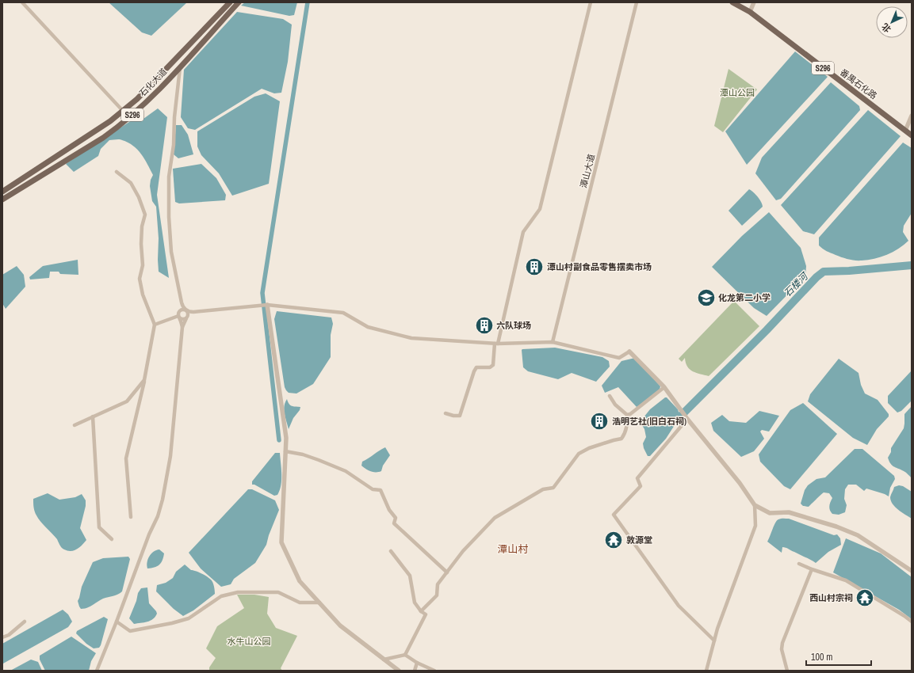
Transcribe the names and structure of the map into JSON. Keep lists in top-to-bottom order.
{
  "streets": {
    "main road": ["S296", "石化大道", "番禺石化路"],
    "street": ["潭山大道"]
  },
  "districts": ["潭山村"],
  "water": ["石楼河"],
  "parks": ["潭山公园", "水牛山公园"],
  "places": {
    "building": ["潭山村副食品零售摆卖市场", "六队球场", "浩明艺社(旧白石祠)"],
    "school or university": ["化龙第二小学"],
    "temple": ["敦源堂", "西山村宗祠"]
  },
  "scale_bar": "100 m",
  "north": "bottom left"
}
